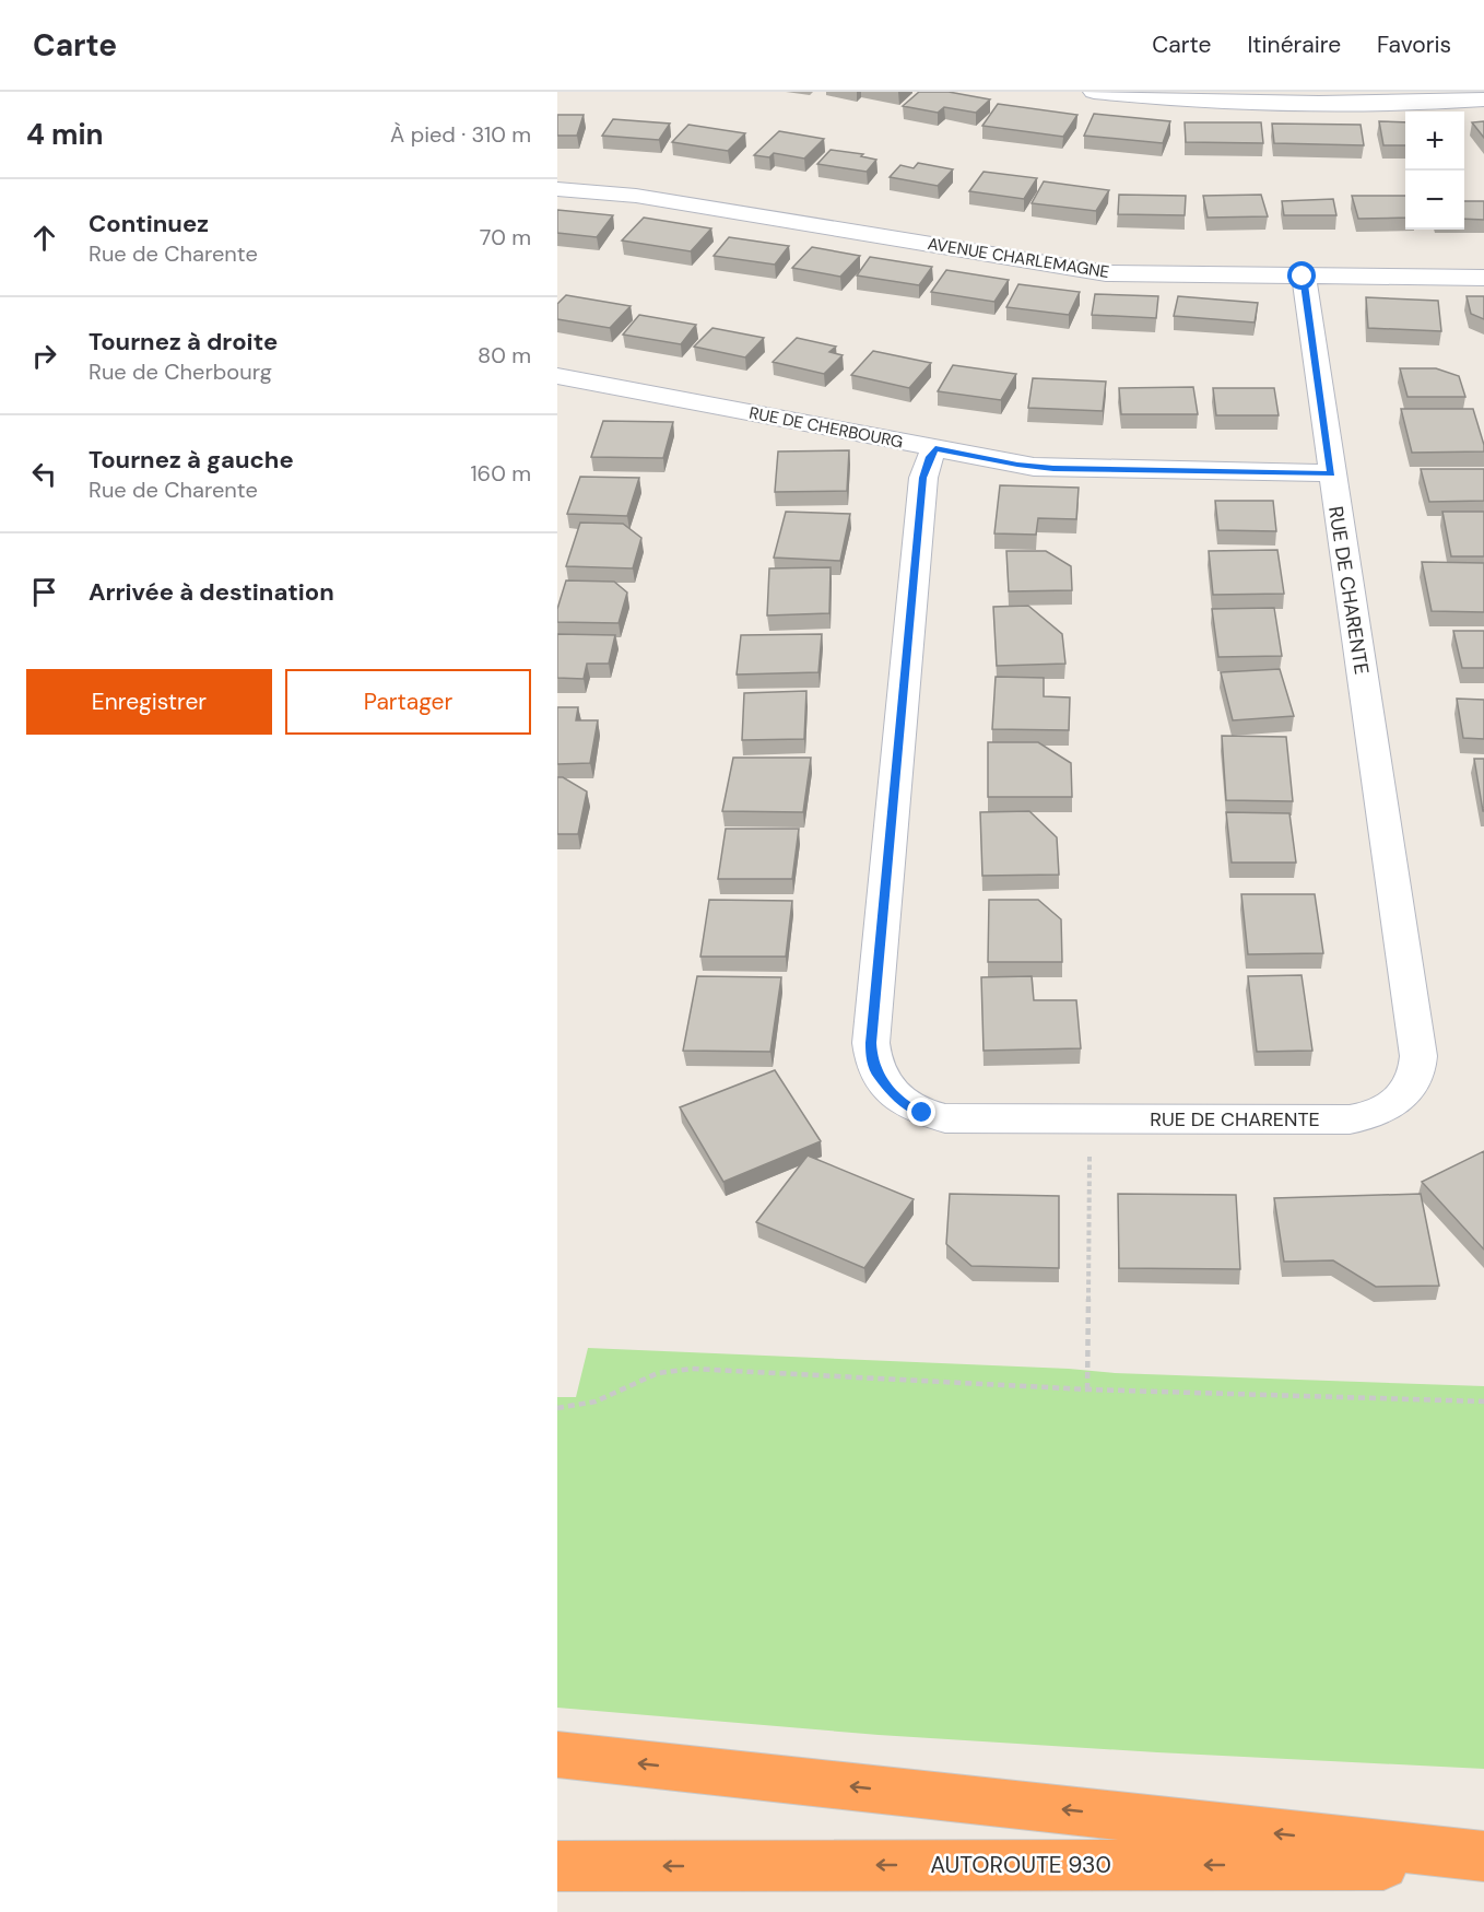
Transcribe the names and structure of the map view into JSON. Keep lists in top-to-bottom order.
{
  "streets": {
    "highway": ["AUTOROUTE 930"],
    "street": ["AVENUE CHARLEMAGNE", "RUE DE CHERBOURG", "RUE DE CHARENTE"]
  },
  "crossings": [
    ["AVENUE CHARLEMAGNE", "RUE DE CHARENTE"],
    ["RUE DE CHERBOURG", "RUE DE CHARENTE"]
  ],
  "page": {
    "header": "Carte",
    "nav": ["Carte", "Itinéraire", "Favoris"],
    "heading": ["4 min", "À pied · 310 m"],
    "map_buttons": ["+", "−"],
    "list": [
      ["Continuez", "Rue de Charente", "70 m"],
      ["Tournez à droite", "Rue de Cherbourg", "80 m"],
      ["Tournez à gauche", "Rue de Charente", "160 m"],
      "Arrivée à destination"
    ],
    "buttons": ["Enregistrer", "Partager"]
  }
}
